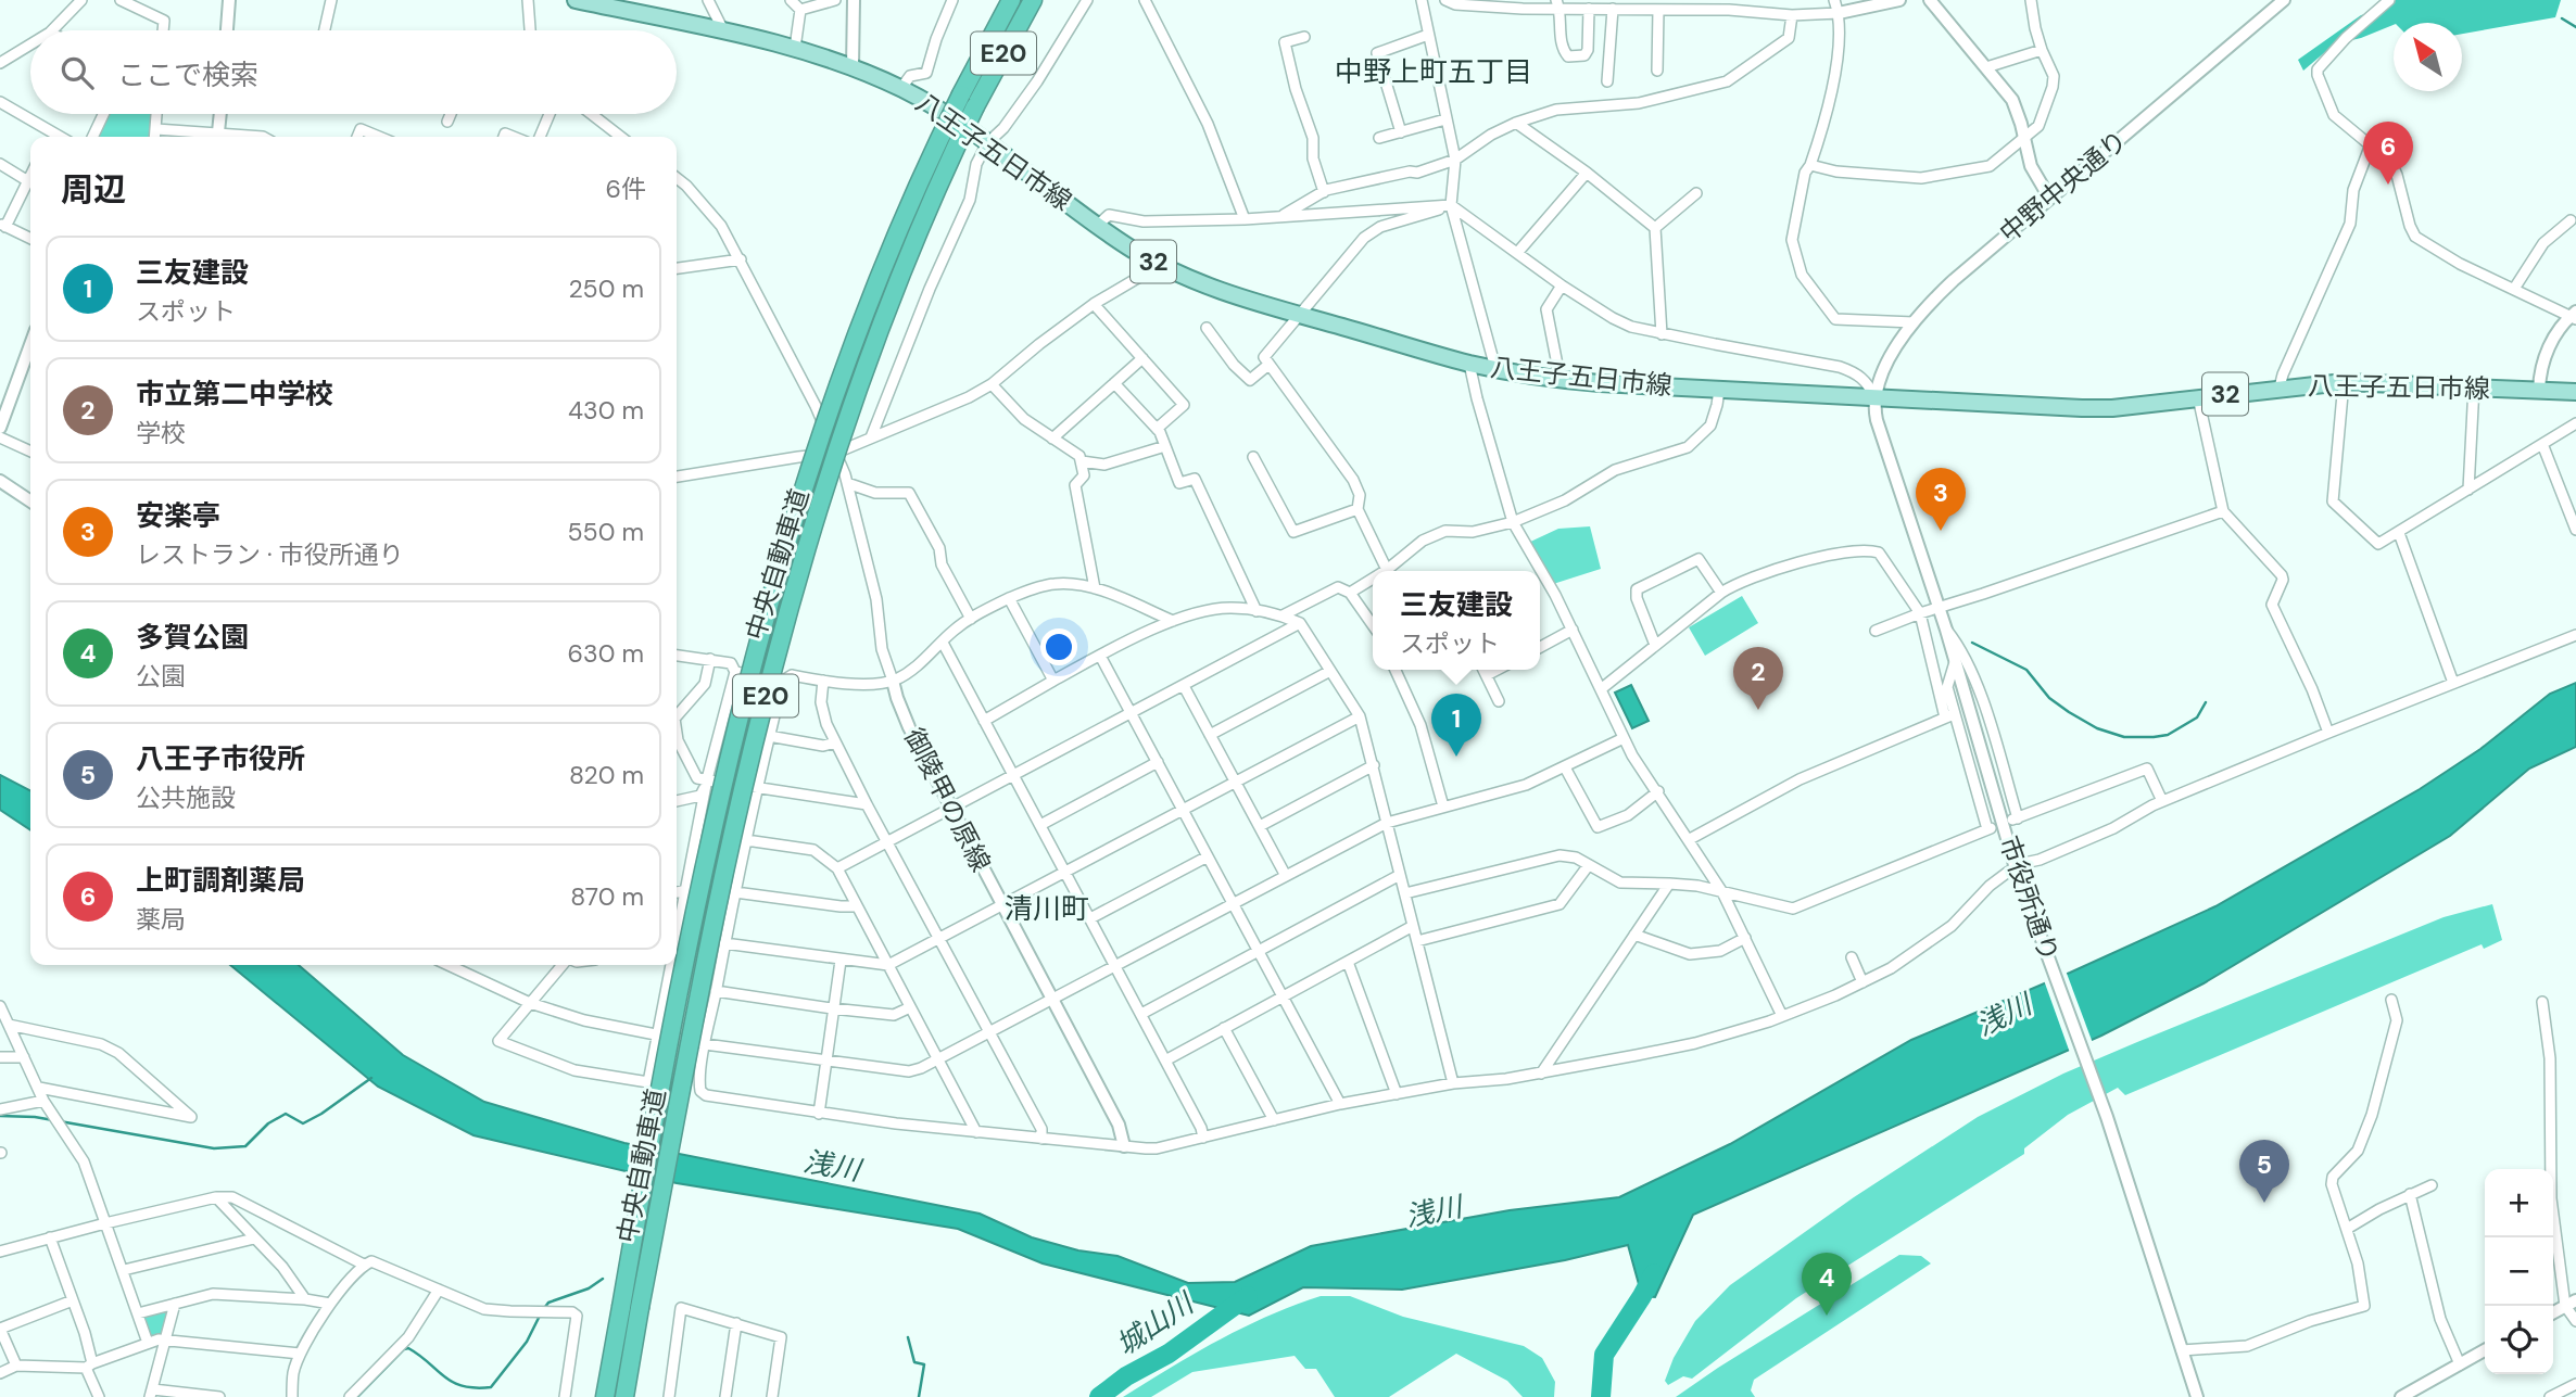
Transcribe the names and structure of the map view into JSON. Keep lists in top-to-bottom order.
{
  "streets": {
    "highway": ["E20", "中央自動車道"],
    "main road": ["八王子五日市線", "32"],
    "street": ["中野中央通り", "御陵甲の原線", "市役所通り"]
  },
  "crossings": [
    ["八王子五日市線", "中野中央通り"],
    ["八王子五日市線", "市役所通り"],
    ["中野中央通り", "市役所通り"]
  ],
  "districts": ["中野上町五丁目", "清川町"],
  "water": ["浅川", "城山川"],
  "north": "top left",
  "page": {
    "search": "ここで検索",
    "pins": [
      "6",
      "3",
      "2",
      "1",
      "5",
      "4"
    ],
    "heading": ["周辺", "6件"],
    "list": [
      {
        "mark": "1",
        "name": "三友建設",
        "note": "スポット",
        "value": "250 m"
      },
      {
        "mark": "2",
        "name": "市立第二中学校",
        "note": "学校",
        "value": "430 m"
      },
      {
        "mark": "3",
        "name": "安楽亭",
        "note": "レストラン · 市役所通り",
        "value": "550 m"
      },
      {
        "mark": "4",
        "name": "多賀公園",
        "note": "公園",
        "value": "630 m"
      },
      {
        "mark": "5",
        "name": "八王子市役所",
        "note": "公共施設",
        "value": "820 m"
      },
      {
        "mark": "6",
        "name": "上町調剤薬局",
        "note": "薬局",
        "value": "870 m"
      }
    ],
    "popup": ["三友建設", "スポット"],
    "map_buttons": ["+", "−"]
  }
}
